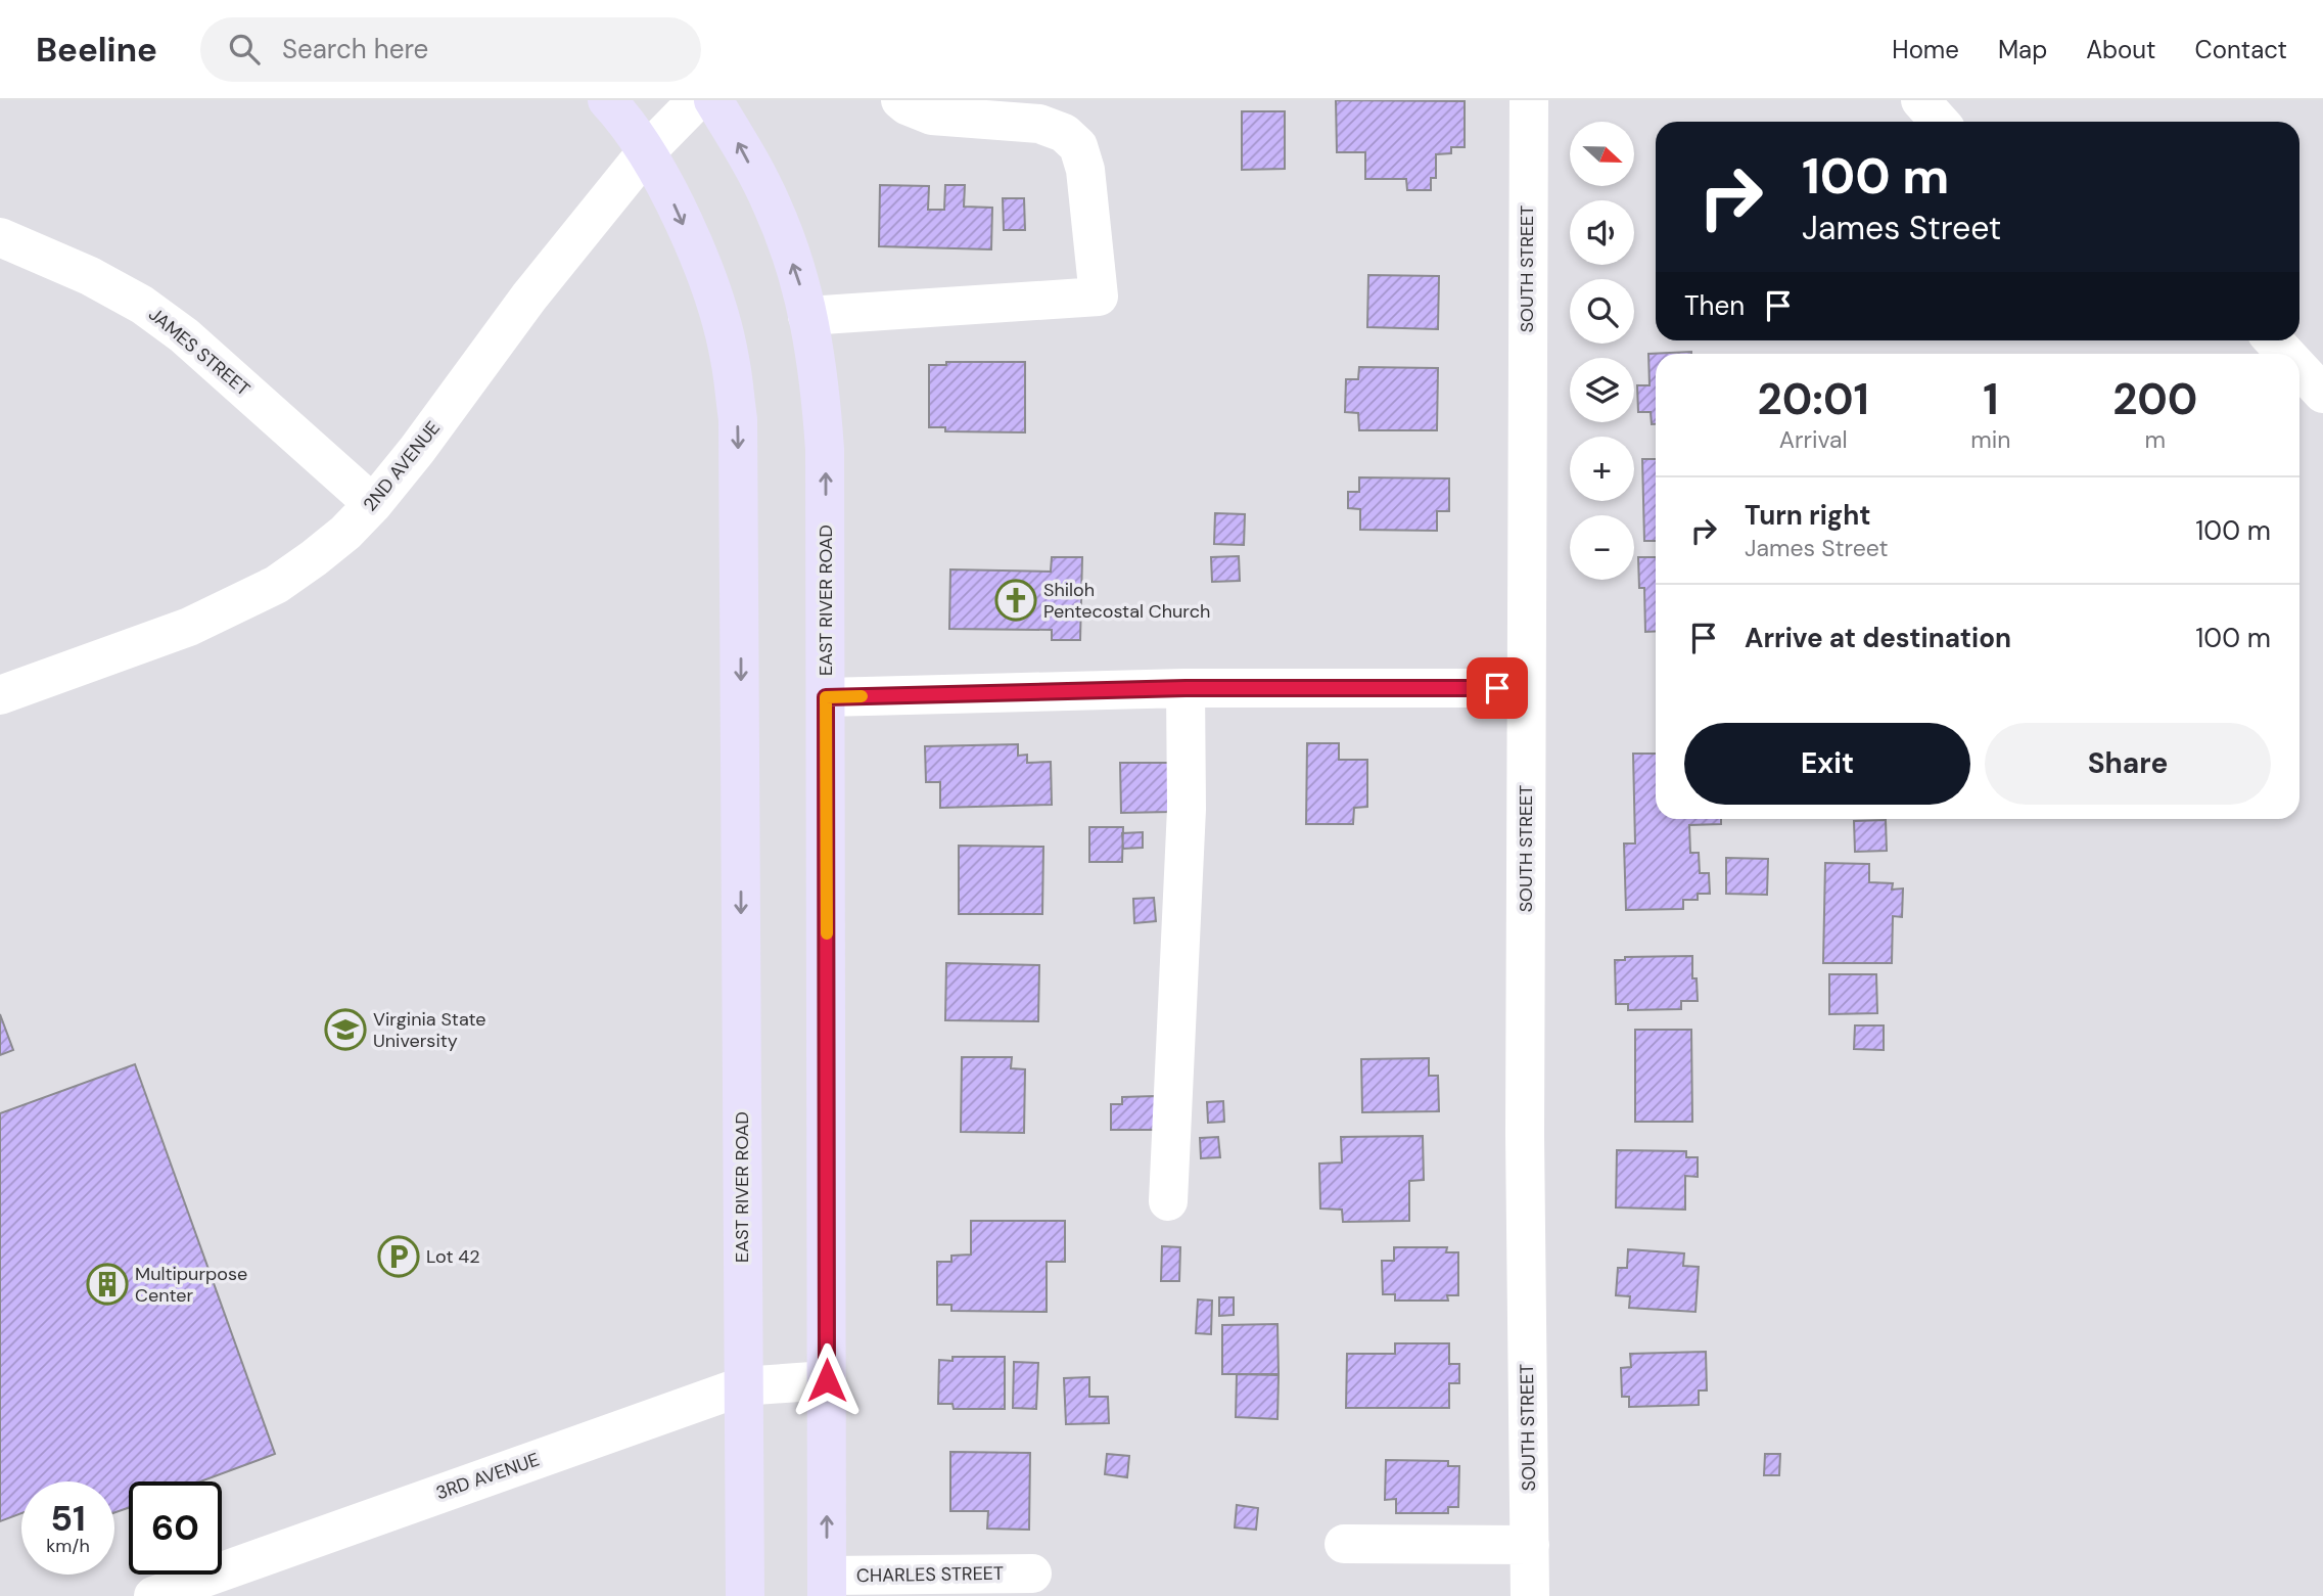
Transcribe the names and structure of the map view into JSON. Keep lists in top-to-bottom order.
{
  "streets": {
    "main road": ["EAST RIVER ROAD"],
    "street": [
      "SOUTH STREET",
      "JAMES STREET",
      "2ND AVENUE",
      "3RD AVENUE",
      "CHARLES STREET"
    ]
  },
  "crossings": [
    ["JAMES STREET", "2ND AVENUE"],
    ["2ND AVENUE", "EAST RIVER ROAD"],
    ["EAST RIVER ROAD", "3RD AVENUE"],
    ["EAST RIVER ROAD", "CHARLES STREET"]
  ],
  "places": {
    "church": ["Shiloh Pentecostal Church"],
    "school or university": ["Virginia State University"],
    "parking": ["Lot 42"],
    "building": ["Multipurpose Center"]
  },
  "north": "right",
  "page": {
    "header": "Beeline",
    "search": "Search here",
    "nav": [
      "Home",
      "Map",
      "About",
      "Contact"
    ],
    "map_buttons": ["+", "−"],
    "turn": ["100 m", "James Street"],
    "then": "Then",
    "eta": [
      "20:01",
      "Arrival",
      "1",
      "min",
      "200",
      "m"
    ],
    "list": [
      {
        "name": "Turn right",
        "note": "James Street",
        "value": "100 m"
      },
      {
        "name": "Arrive at destination",
        "value": "100 m"
      }
    ],
    "buttons": ["Exit", "Share"],
    "speed": "51 km/h",
    "limit": "60"
  }
}
